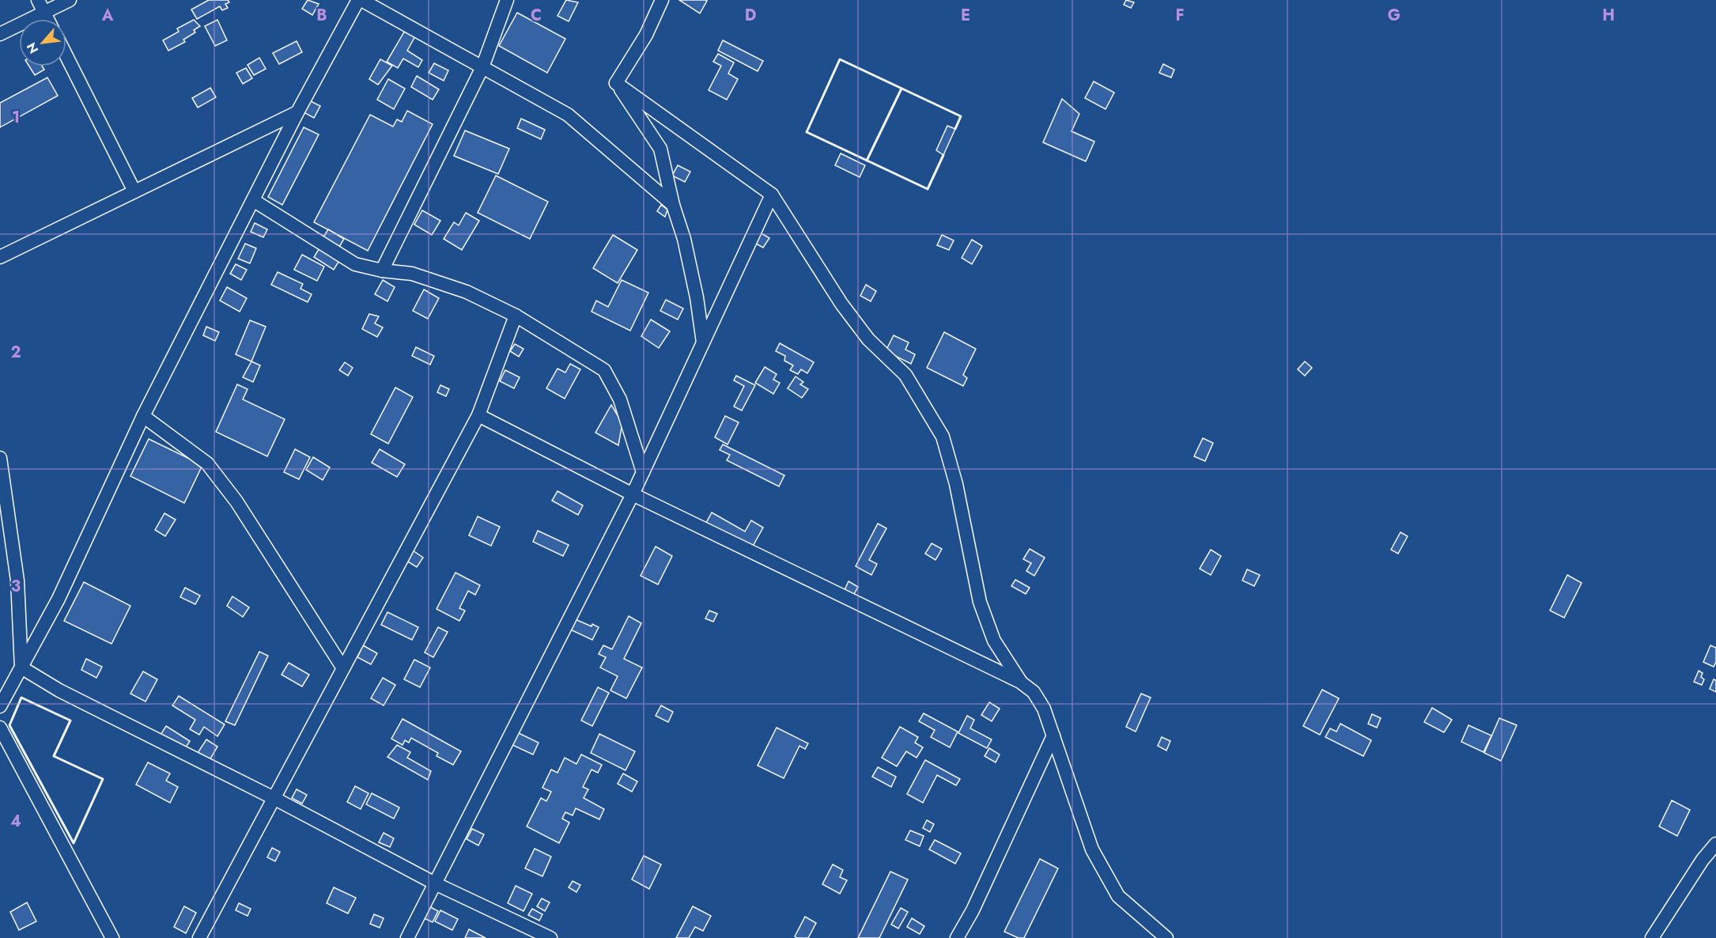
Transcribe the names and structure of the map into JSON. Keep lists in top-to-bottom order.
{
  "north": "bottom left",
  "grid": {
    "columns": [
      "A",
      "B",
      "C",
      "D",
      "E",
      "F",
      "G",
      "H"
    ],
    "rows": [
      "1",
      "2",
      "3",
      "4"
    ]
  }
}
